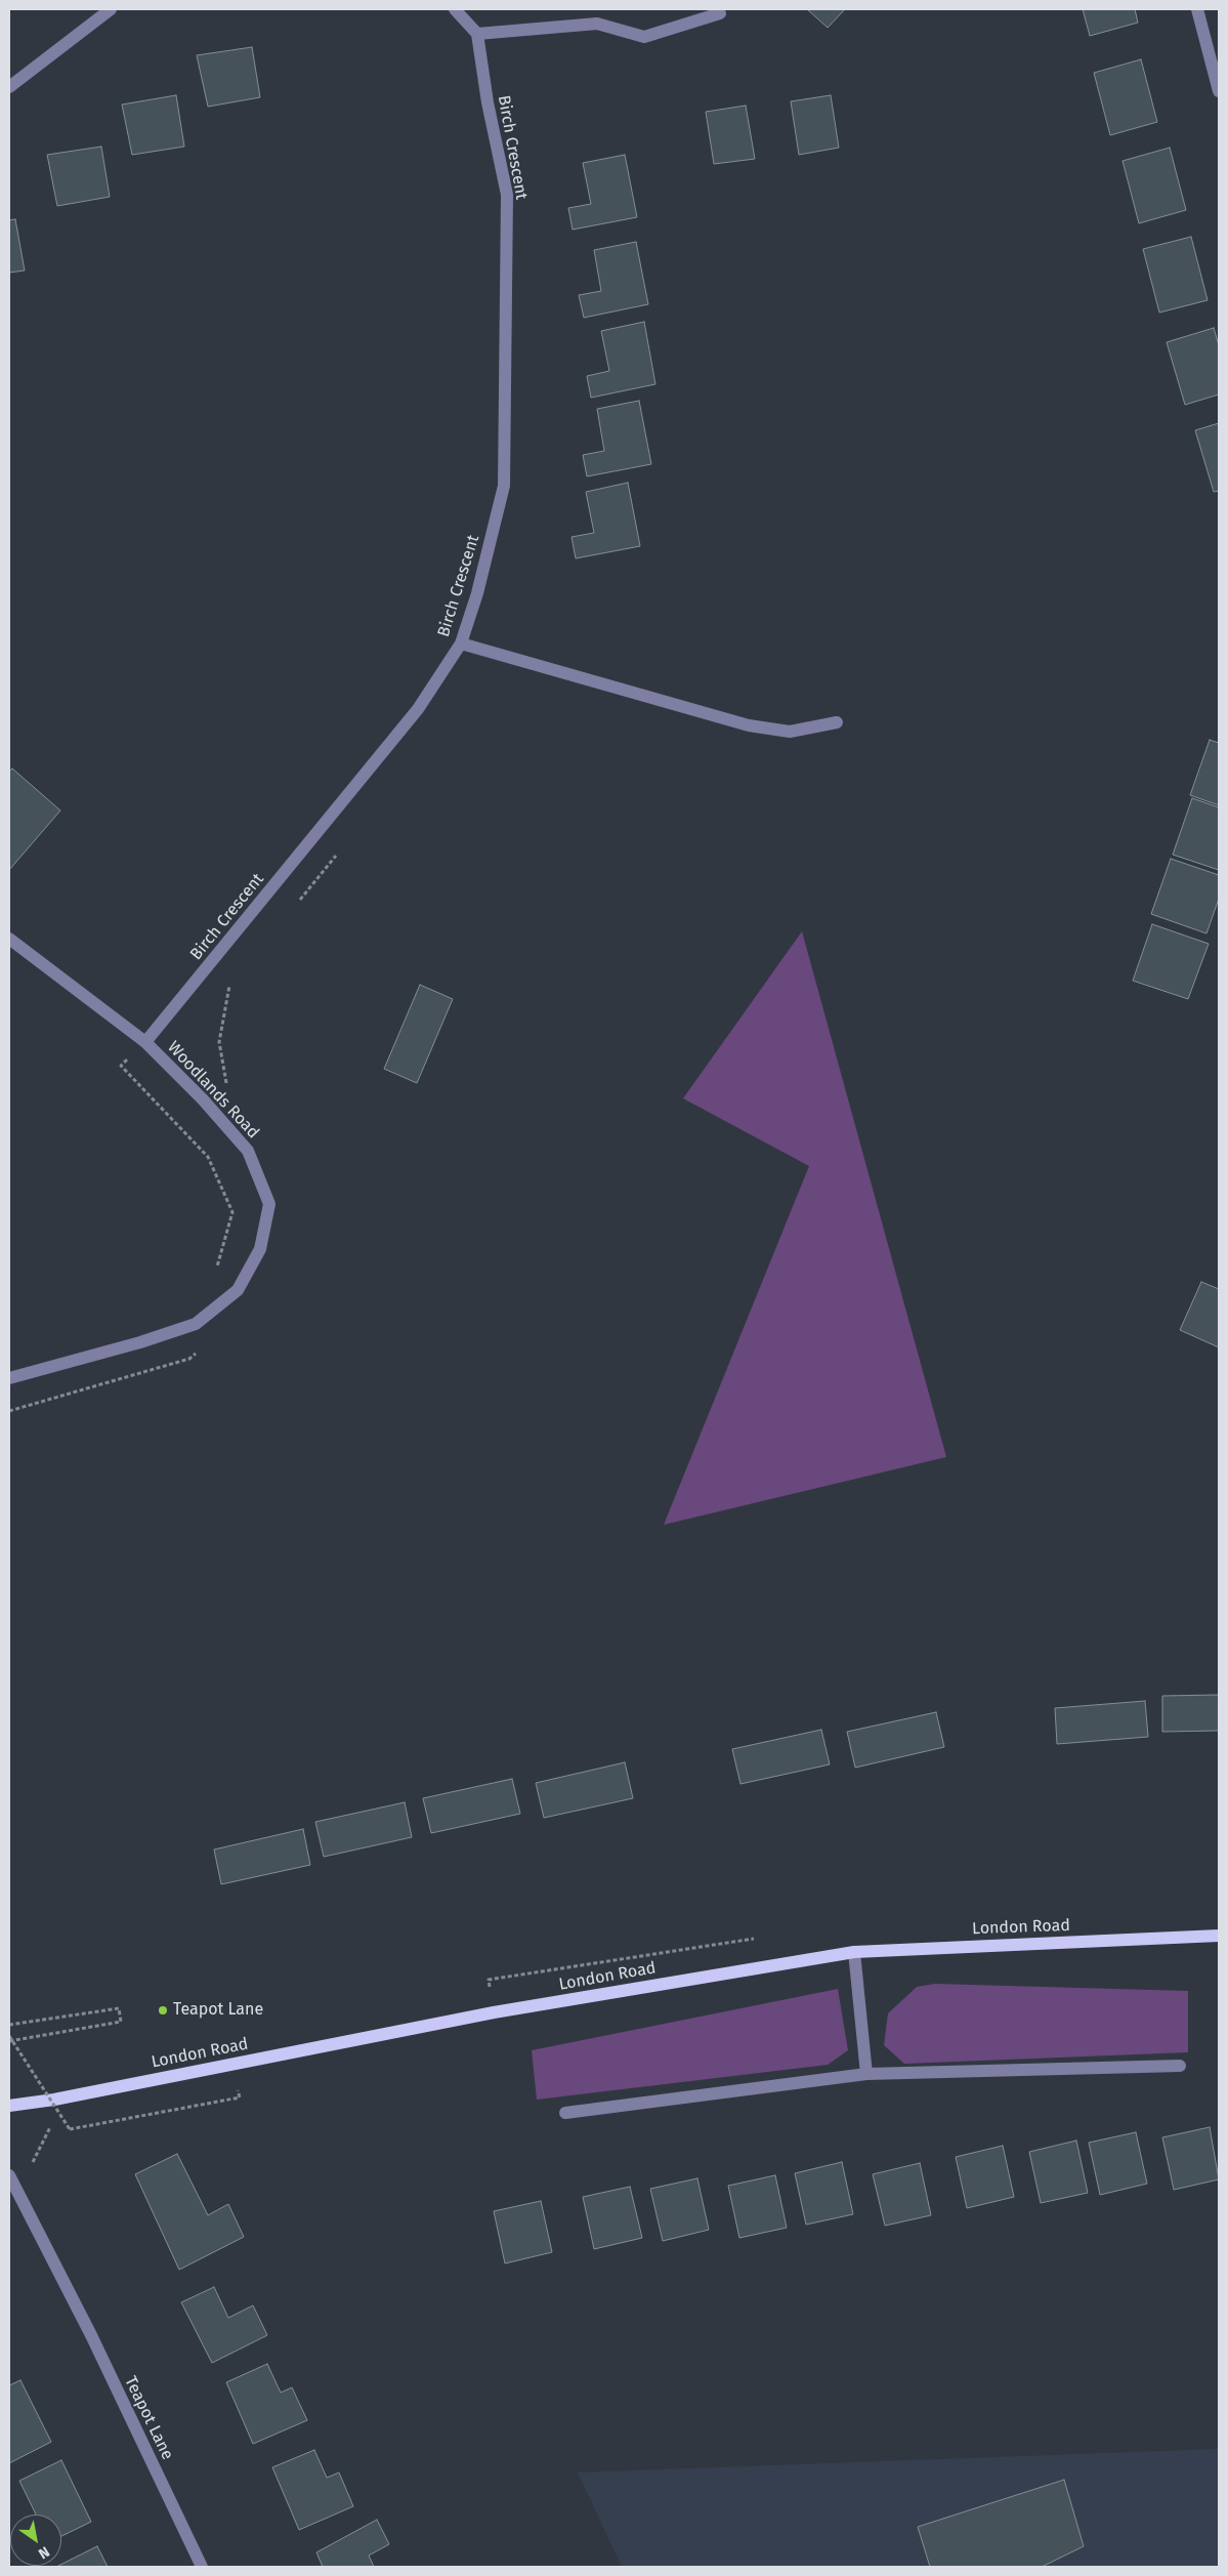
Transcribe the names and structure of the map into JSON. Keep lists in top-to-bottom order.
{
  "streets": {
    "main road": ["London Road"],
    "street": ["Birch Crescent", "Woodlands Road", "Teapot Lane"]
  },
  "crossings": [
    ["Birch Crescent", "Woodlands Road"]
  ],
  "places": ["Teapot Lane"],
  "north": "bottom right"
}
